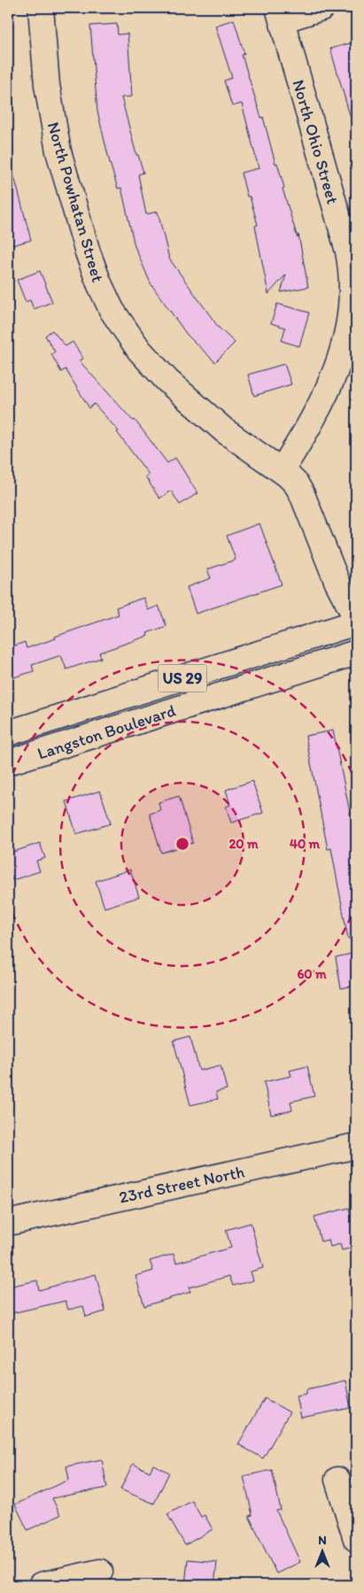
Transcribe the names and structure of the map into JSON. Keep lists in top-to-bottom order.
{
  "streets": {
    "street": [
      "North Ohio Street",
      "North Powhatan Street",
      "US 29",
      "Langston Boulevard",
      "23rd Street North"
    ]
  },
  "crossings": [
    ["North Ohio Street", "North Powhatan Street"]
  ],
  "north": "top",
  "rings": ["20 m", "40 m", "60 m"]
}
